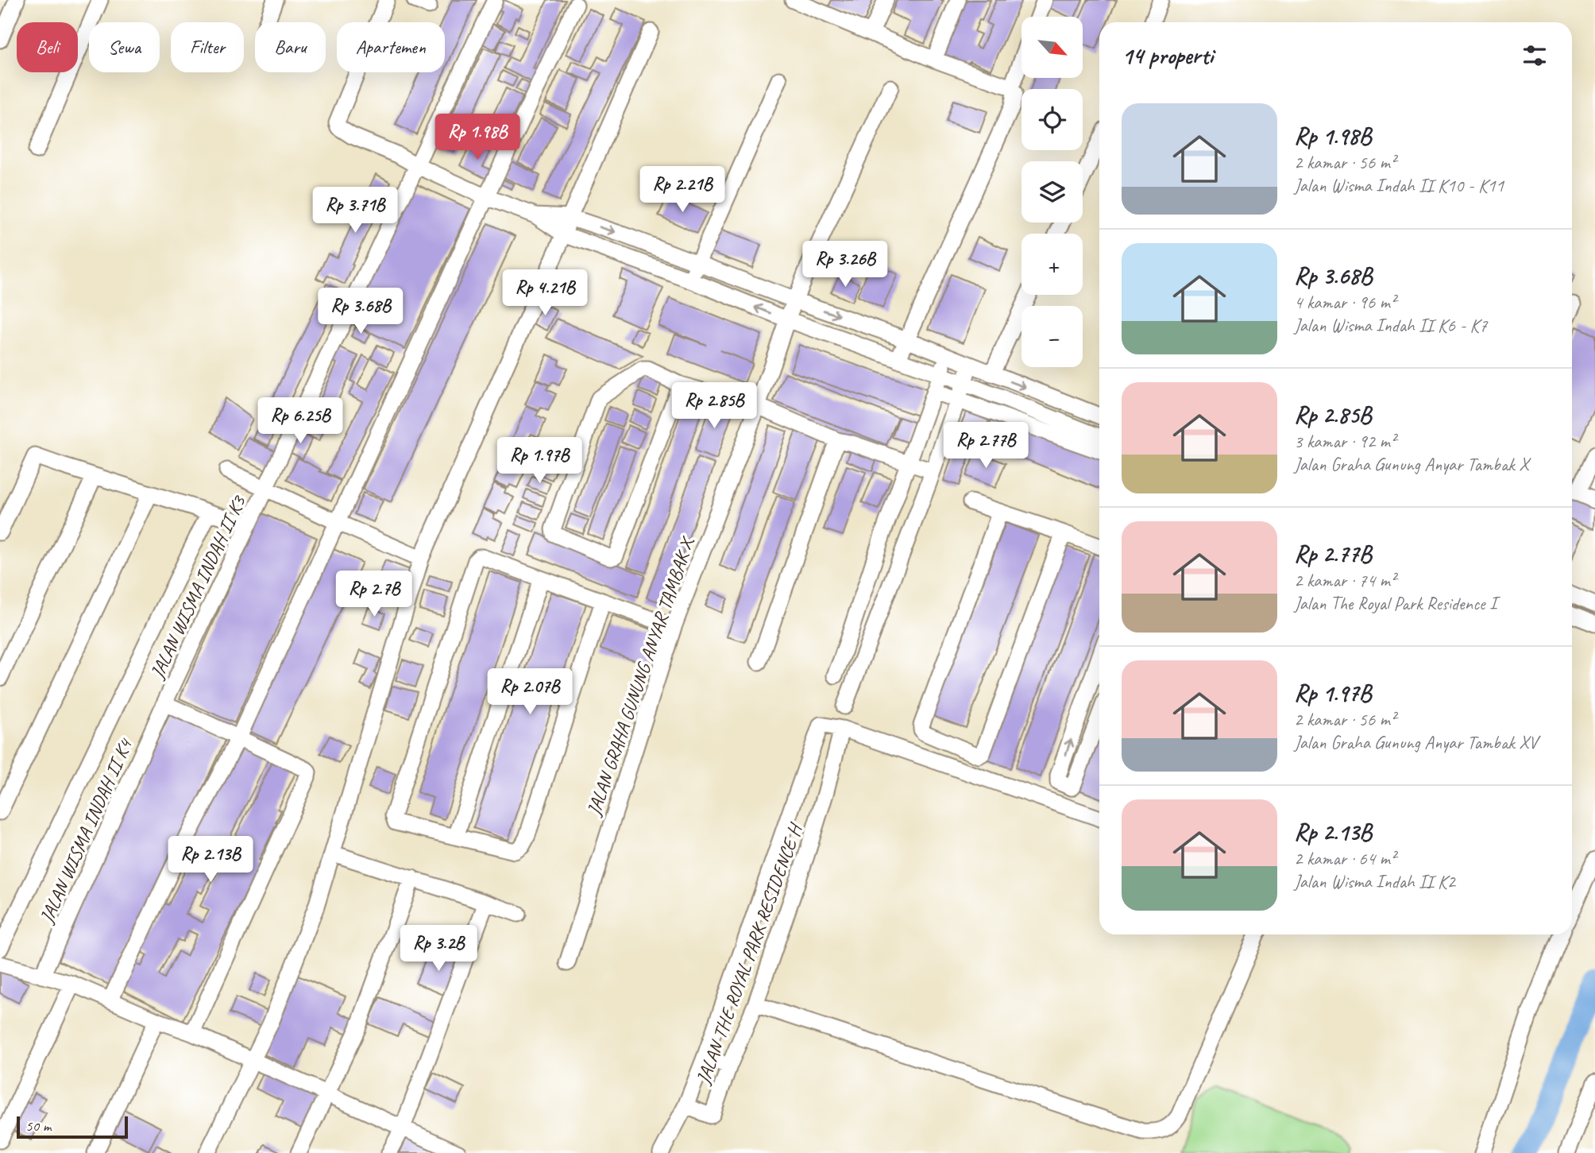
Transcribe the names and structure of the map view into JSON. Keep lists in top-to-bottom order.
{
  "streets": {
    "street": [
      "JALAN WISMA INDAH II K3",
      "JALAN GRAHA GUNUNG ANYAR TAMBAK X",
      "JALAN WISMA INDAH II K4",
      "JALAN THE ROYAL PARK RESIDENCE H"
    ]
  },
  "crossings": [
    ["JALAN WISMA INDAH II K3", "JALAN WISMA INDAH II K4"]
  ],
  "scale_bar": "50 m",
  "north": "bottom right",
  "page": {
    "map_buttons": ["+", "−"],
    "chip": [
      "Beli",
      "Sewa",
      "Filter",
      "Baru",
      "Apartemen"
    ],
    "heading": "14 properti",
    "list": [
      {
        "name": "Rp 1.98B",
        "note": "2 kamar · 56 m² · Jalan Wisma Indah II K10 - K11"
      },
      {
        "name": "Rp 3.68B",
        "note": "4 kamar · 96 m² · Jalan Wisma Indah II K6 - K7"
      },
      {
        "name": "Rp 2.85B",
        "note": "3 kamar · 92 m² · Jalan Graha Gunung Anyar Tambak X"
      },
      {
        "name": "Rp 2.77B",
        "note": "2 kamar · 74 m² · Jalan The Royal Park Residence I"
      },
      {
        "name": "Rp 1.97B",
        "note": "2 kamar · 56 m² · Jalan Graha Gunung Anyar Tambak XV"
      },
      {
        "name": "Rp 2.13B",
        "note": "2 kamar · 64 m² · Jalan Wisma Indah II K2"
      }
    ],
    "price": [
      "Rp 1.98B",
      "Rp 2.21B",
      "Rp 3.71B",
      "Rp 3.26B",
      "Rp 4.21B",
      "Rp 3.68B",
      "Rp 2.85B",
      "Rp 6.25B",
      "Rp 2.77B",
      "Rp 1.97B",
      "Rp 2.7B",
      "Rp 2.07B",
      "Rp 2.13B",
      "Rp 3.2B"
    ],
    "scale": "50 m"
  }
}
